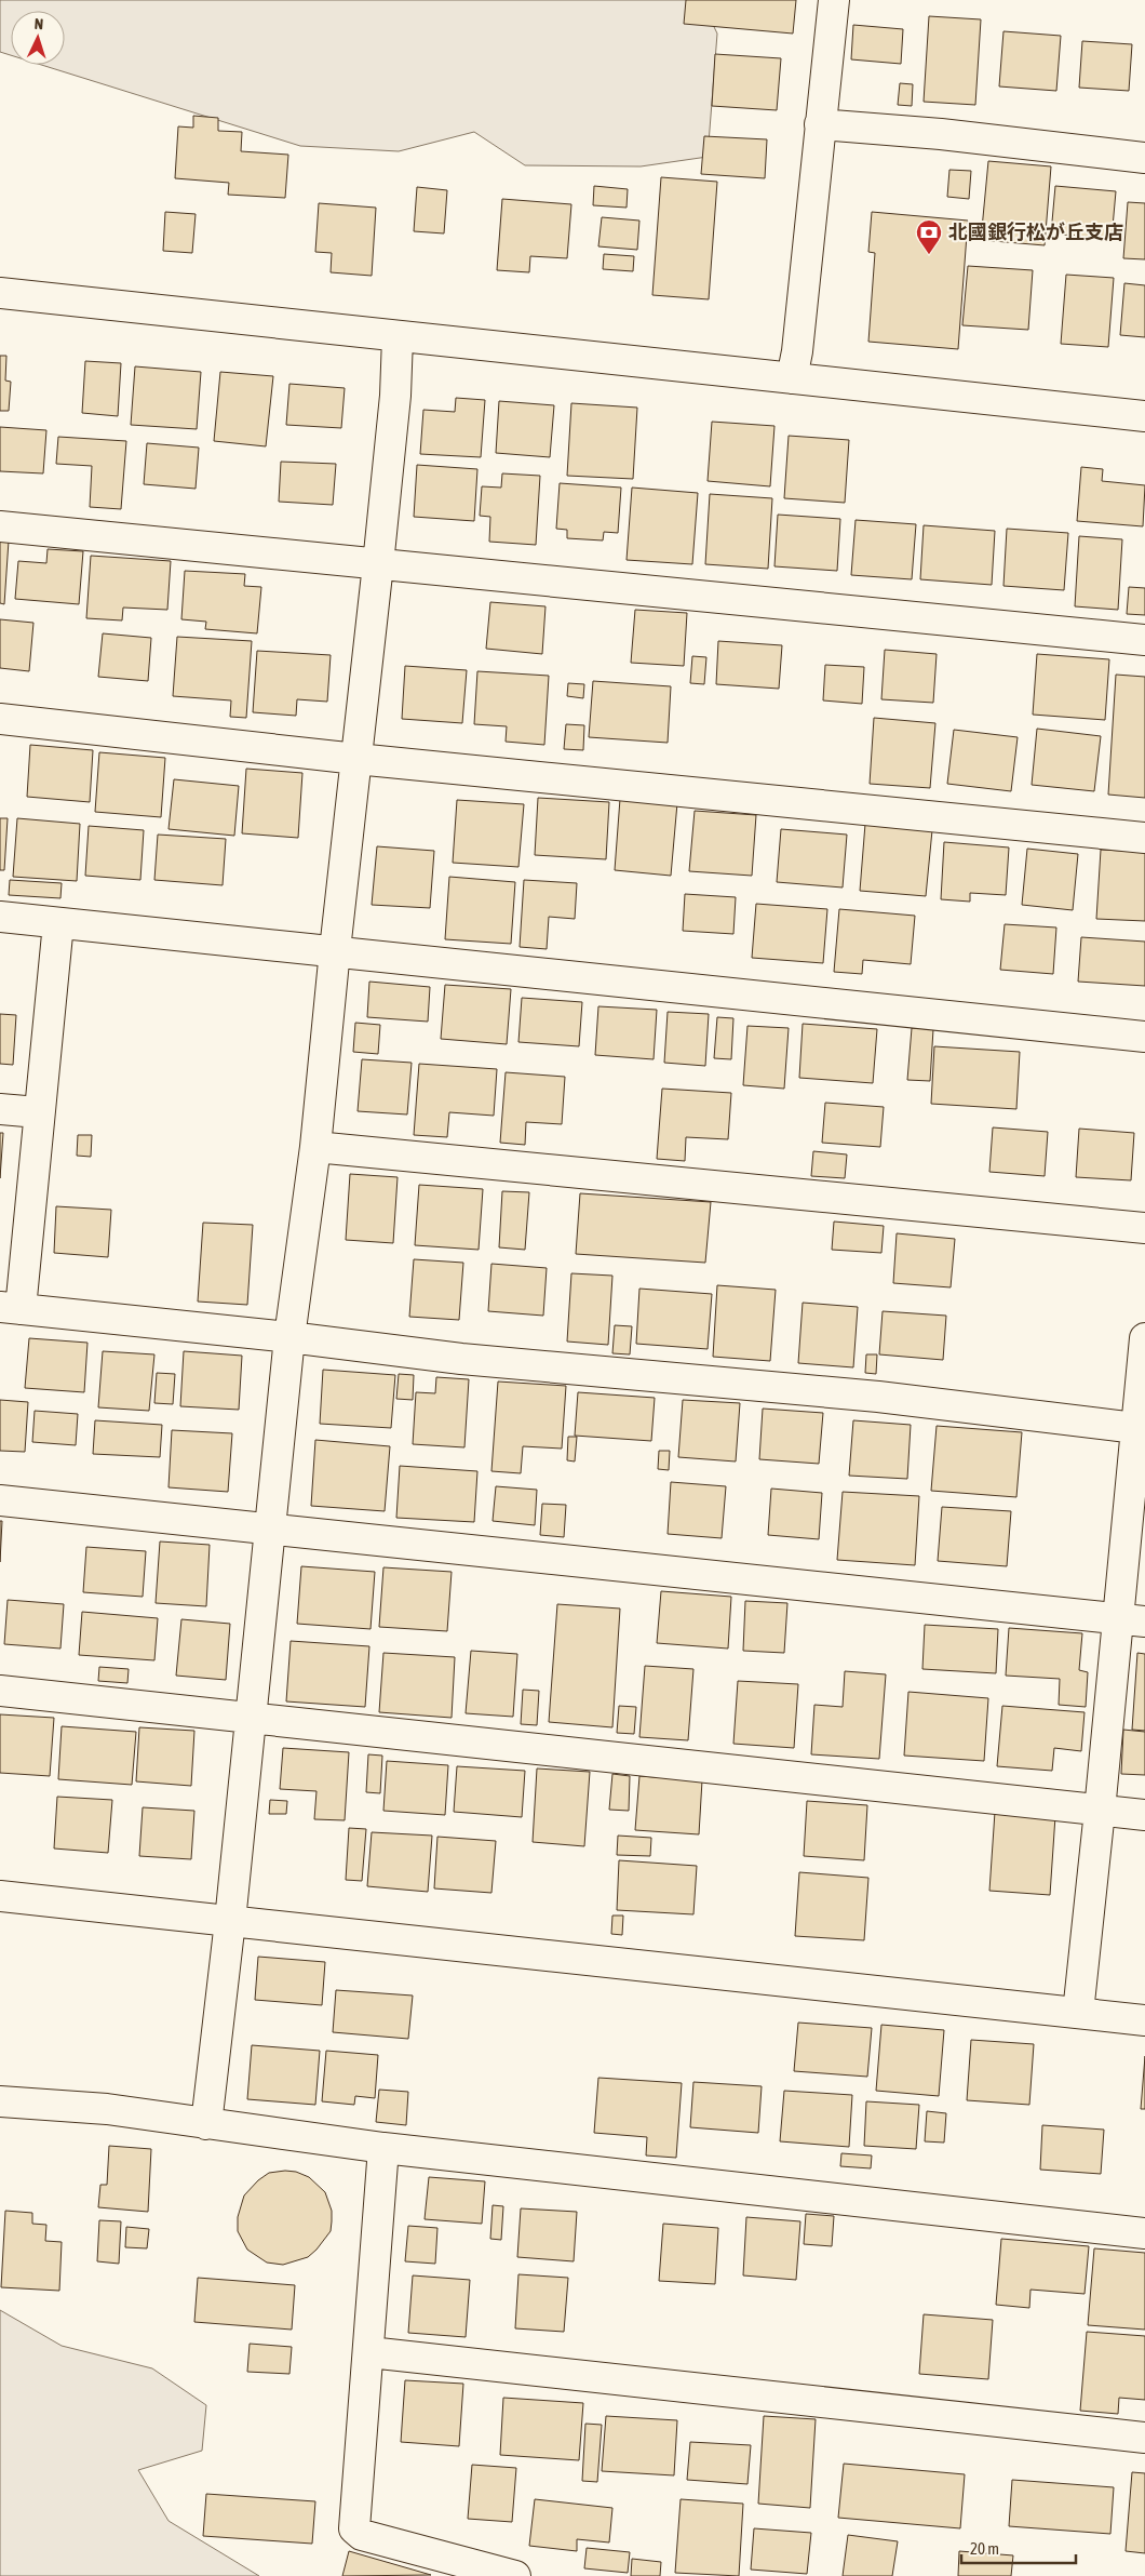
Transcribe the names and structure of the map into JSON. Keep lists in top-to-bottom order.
{
  "places": {
    "bank": ["北國銀行松が丘支店"]
  },
  "scale_bar": "20 m",
  "north": "top"
}
